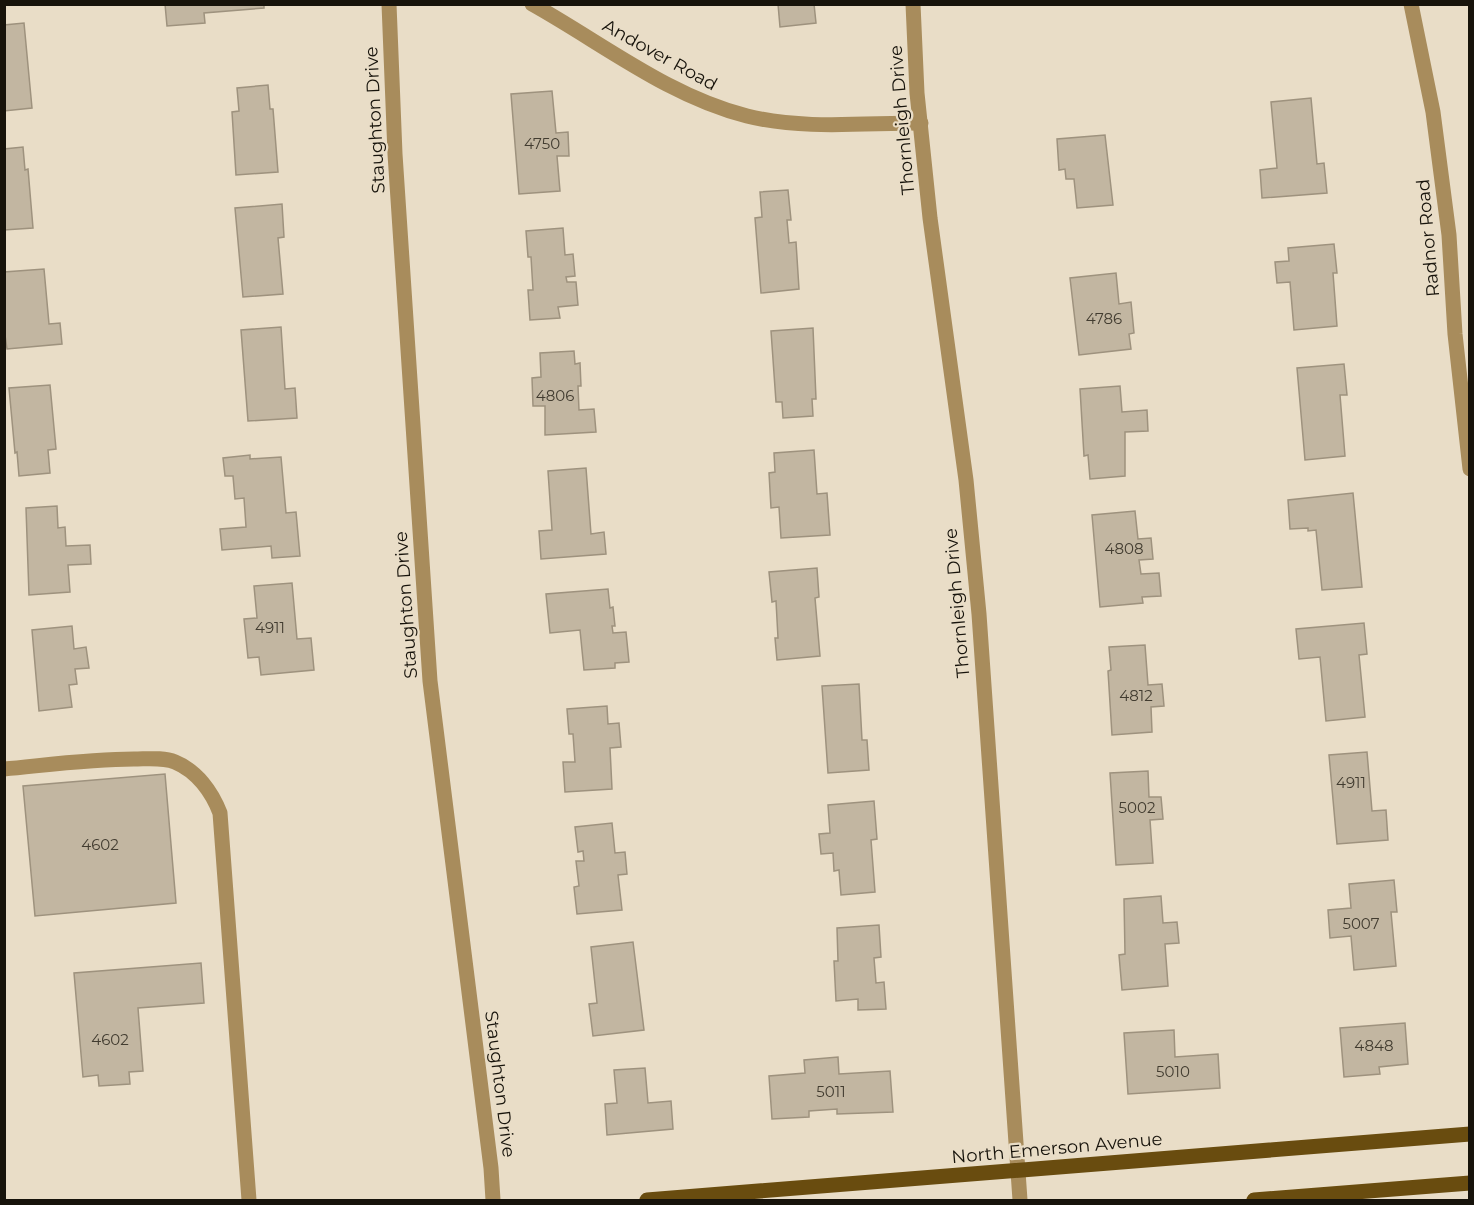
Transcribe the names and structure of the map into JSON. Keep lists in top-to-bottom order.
{
  "streets": {
    "main road": ["North Emerson Avenue"],
    "street": [
      "Andover Road",
      "Staughton Drive",
      "Thornleigh Drive",
      "Radnor Road"
    ]
  },
  "crossings": [
    ["Andover Road", "Thornleigh Drive"],
    ["Thornleigh Drive", "North Emerson Avenue"]
  ],
  "house_numbers": [
    "4750",
    "4786",
    "4806",
    "4808",
    "4911",
    "4812",
    "4911",
    "5002",
    "4602",
    "5007",
    "4602",
    "4848",
    "5010",
    "5011"
  ]
}
